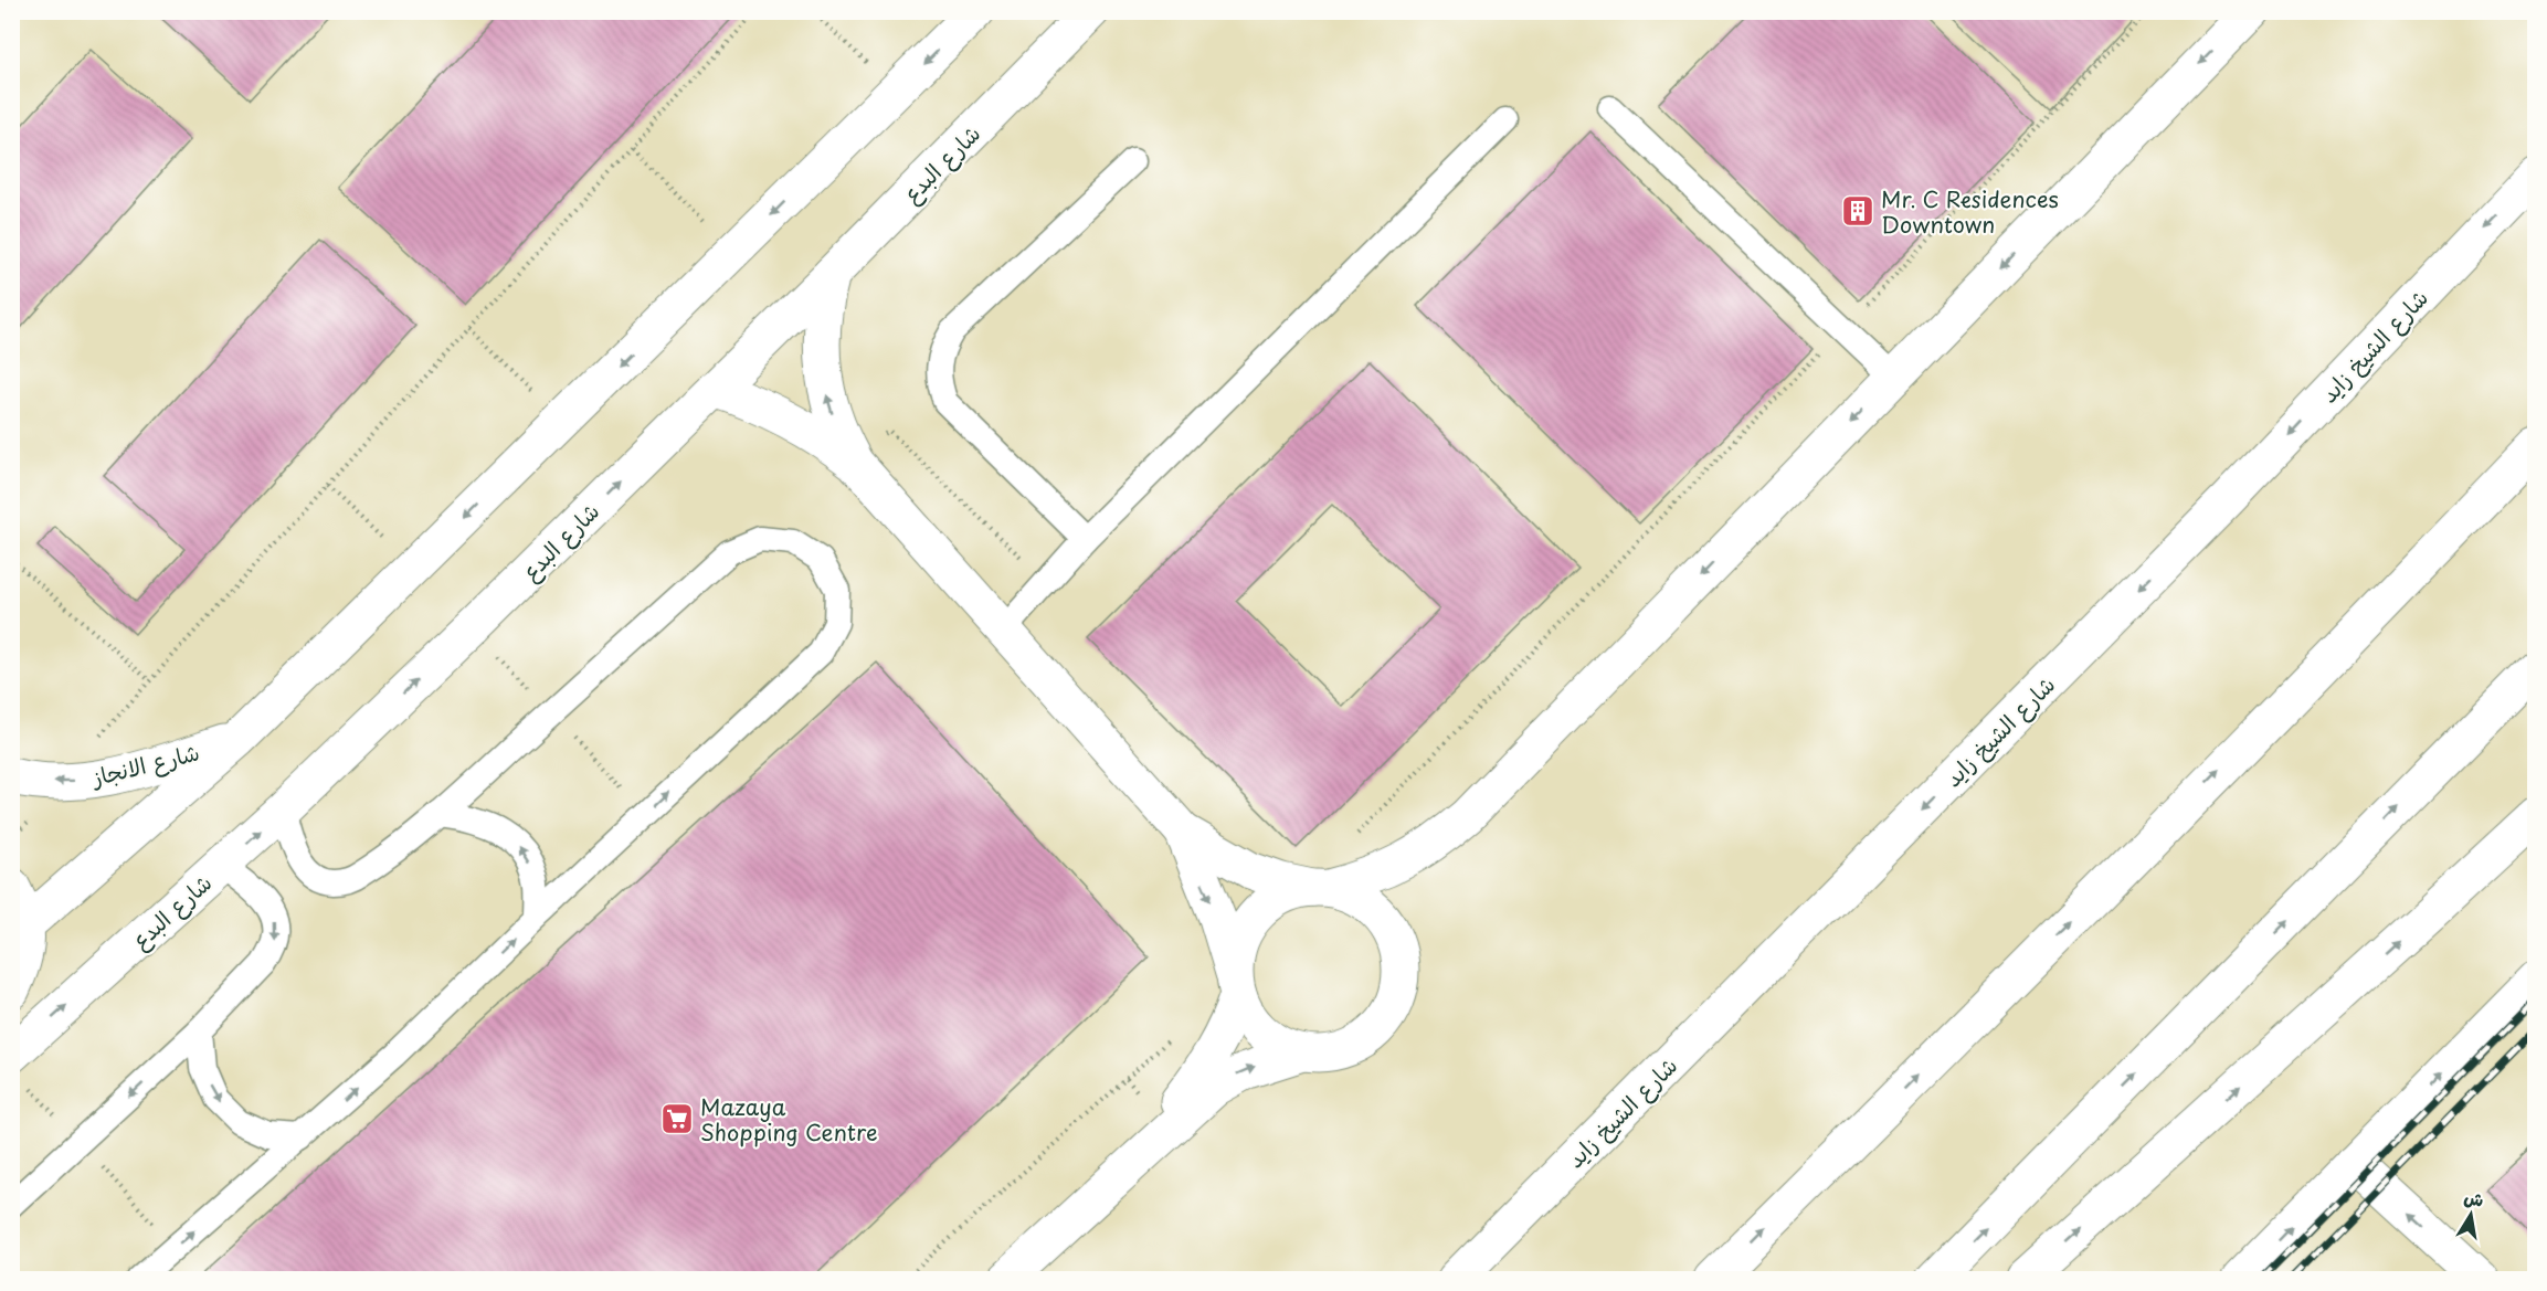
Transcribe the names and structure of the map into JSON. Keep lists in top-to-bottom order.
{
  "streets": {
    "main road": ["شارع البدع", "شارع الشيخ زايد", "شارع الانجاز"]
  },
  "one_way": ["شارع الانجاز"],
  "places": {
    "building": ["Mr. C Residences Downtown"],
    "supermarket": ["Mazaya Shopping Centre"]
  },
  "north": "top"
}
